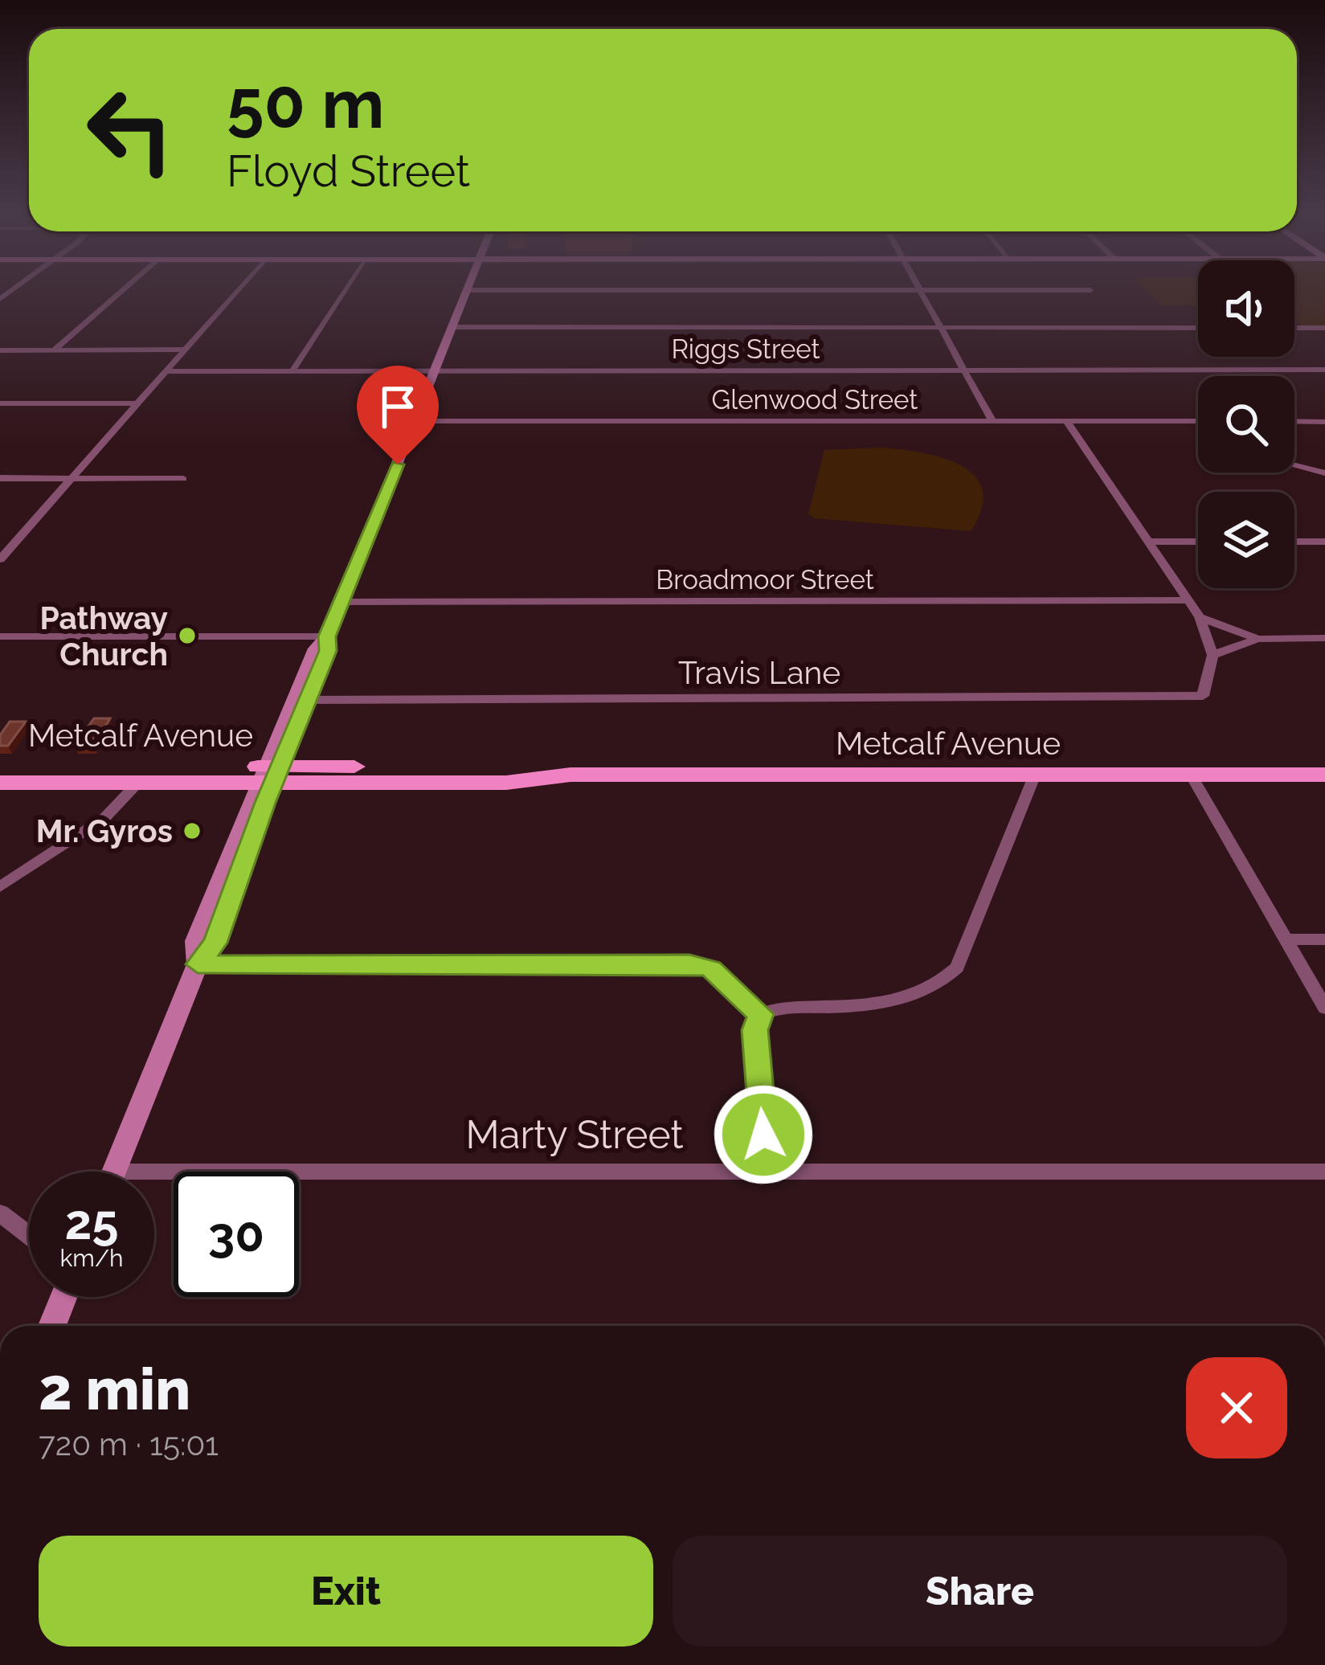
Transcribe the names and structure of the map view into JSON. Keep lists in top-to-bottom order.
{
  "streets": {
    "main road": ["Metcalf Avenue"],
    "street": [
      "Riggs Street",
      "Glenwood Street",
      "Broadmoor Street",
      "Travis Lane",
      "Marty Street"
    ]
  },
  "places": ["Pathway Church", "Mr. Gyros"],
  "page": {
    "turn": ["50 m", "Floyd Street"],
    "speed": "25 km/h",
    "limit": "30",
    "heading": ["2 min", "720 m · 15:01"],
    "buttons": ["Exit", "Share"]
  }
}
